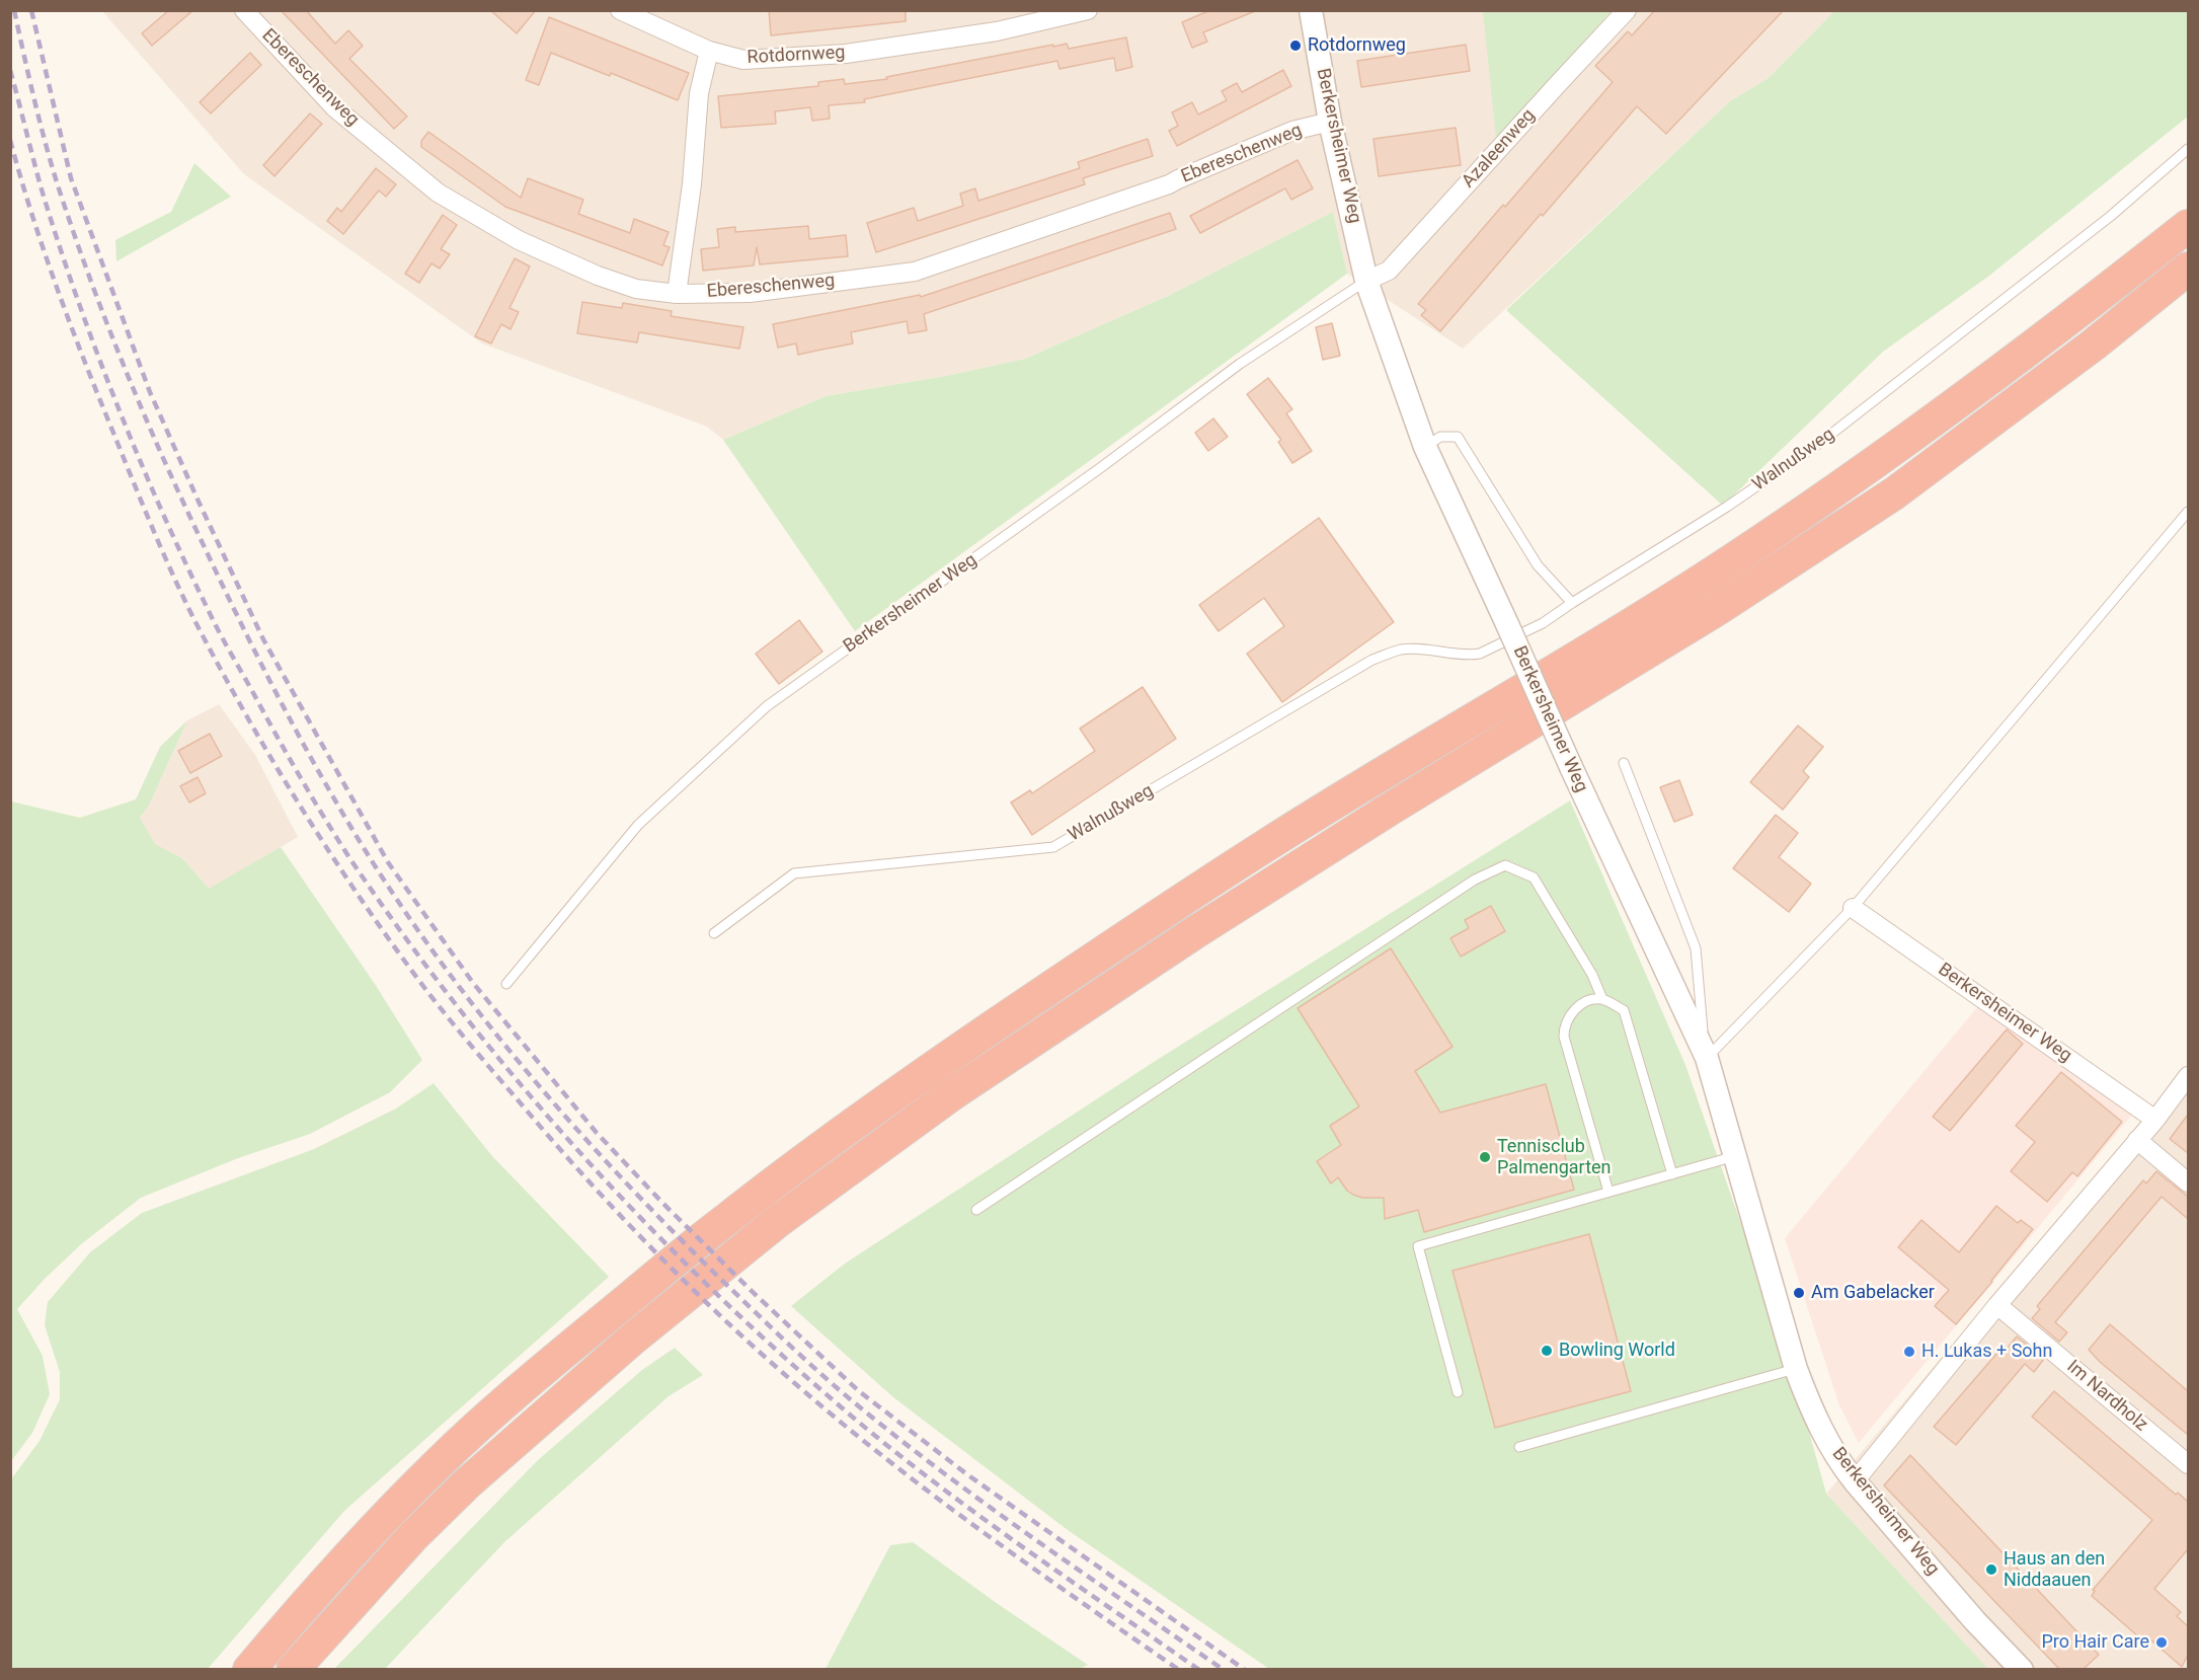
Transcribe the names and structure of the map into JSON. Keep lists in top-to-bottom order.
{
  "streets": {
    "street": [
      "Rotdornweg",
      "Ebereschenweg",
      "Berkersheimer Weg",
      "Azaleenweg",
      "Im Nardholz"
    ],
    "lane": ["Walnußweg"]
  },
  "crossings": [
    ["Ebereschenweg", "Berkersheimer Weg"],
    ["Berkersheimer Weg", "Azaleenweg"]
  ],
  "places": [
    "Rotdornweg",
    "Tennisclub Palmengarten",
    "Am Gabelacker",
    "Bowling World",
    "H. Lukas + Sohn",
    "Haus an den Niddaauen",
    "Pro Hair Care"
  ]
}
